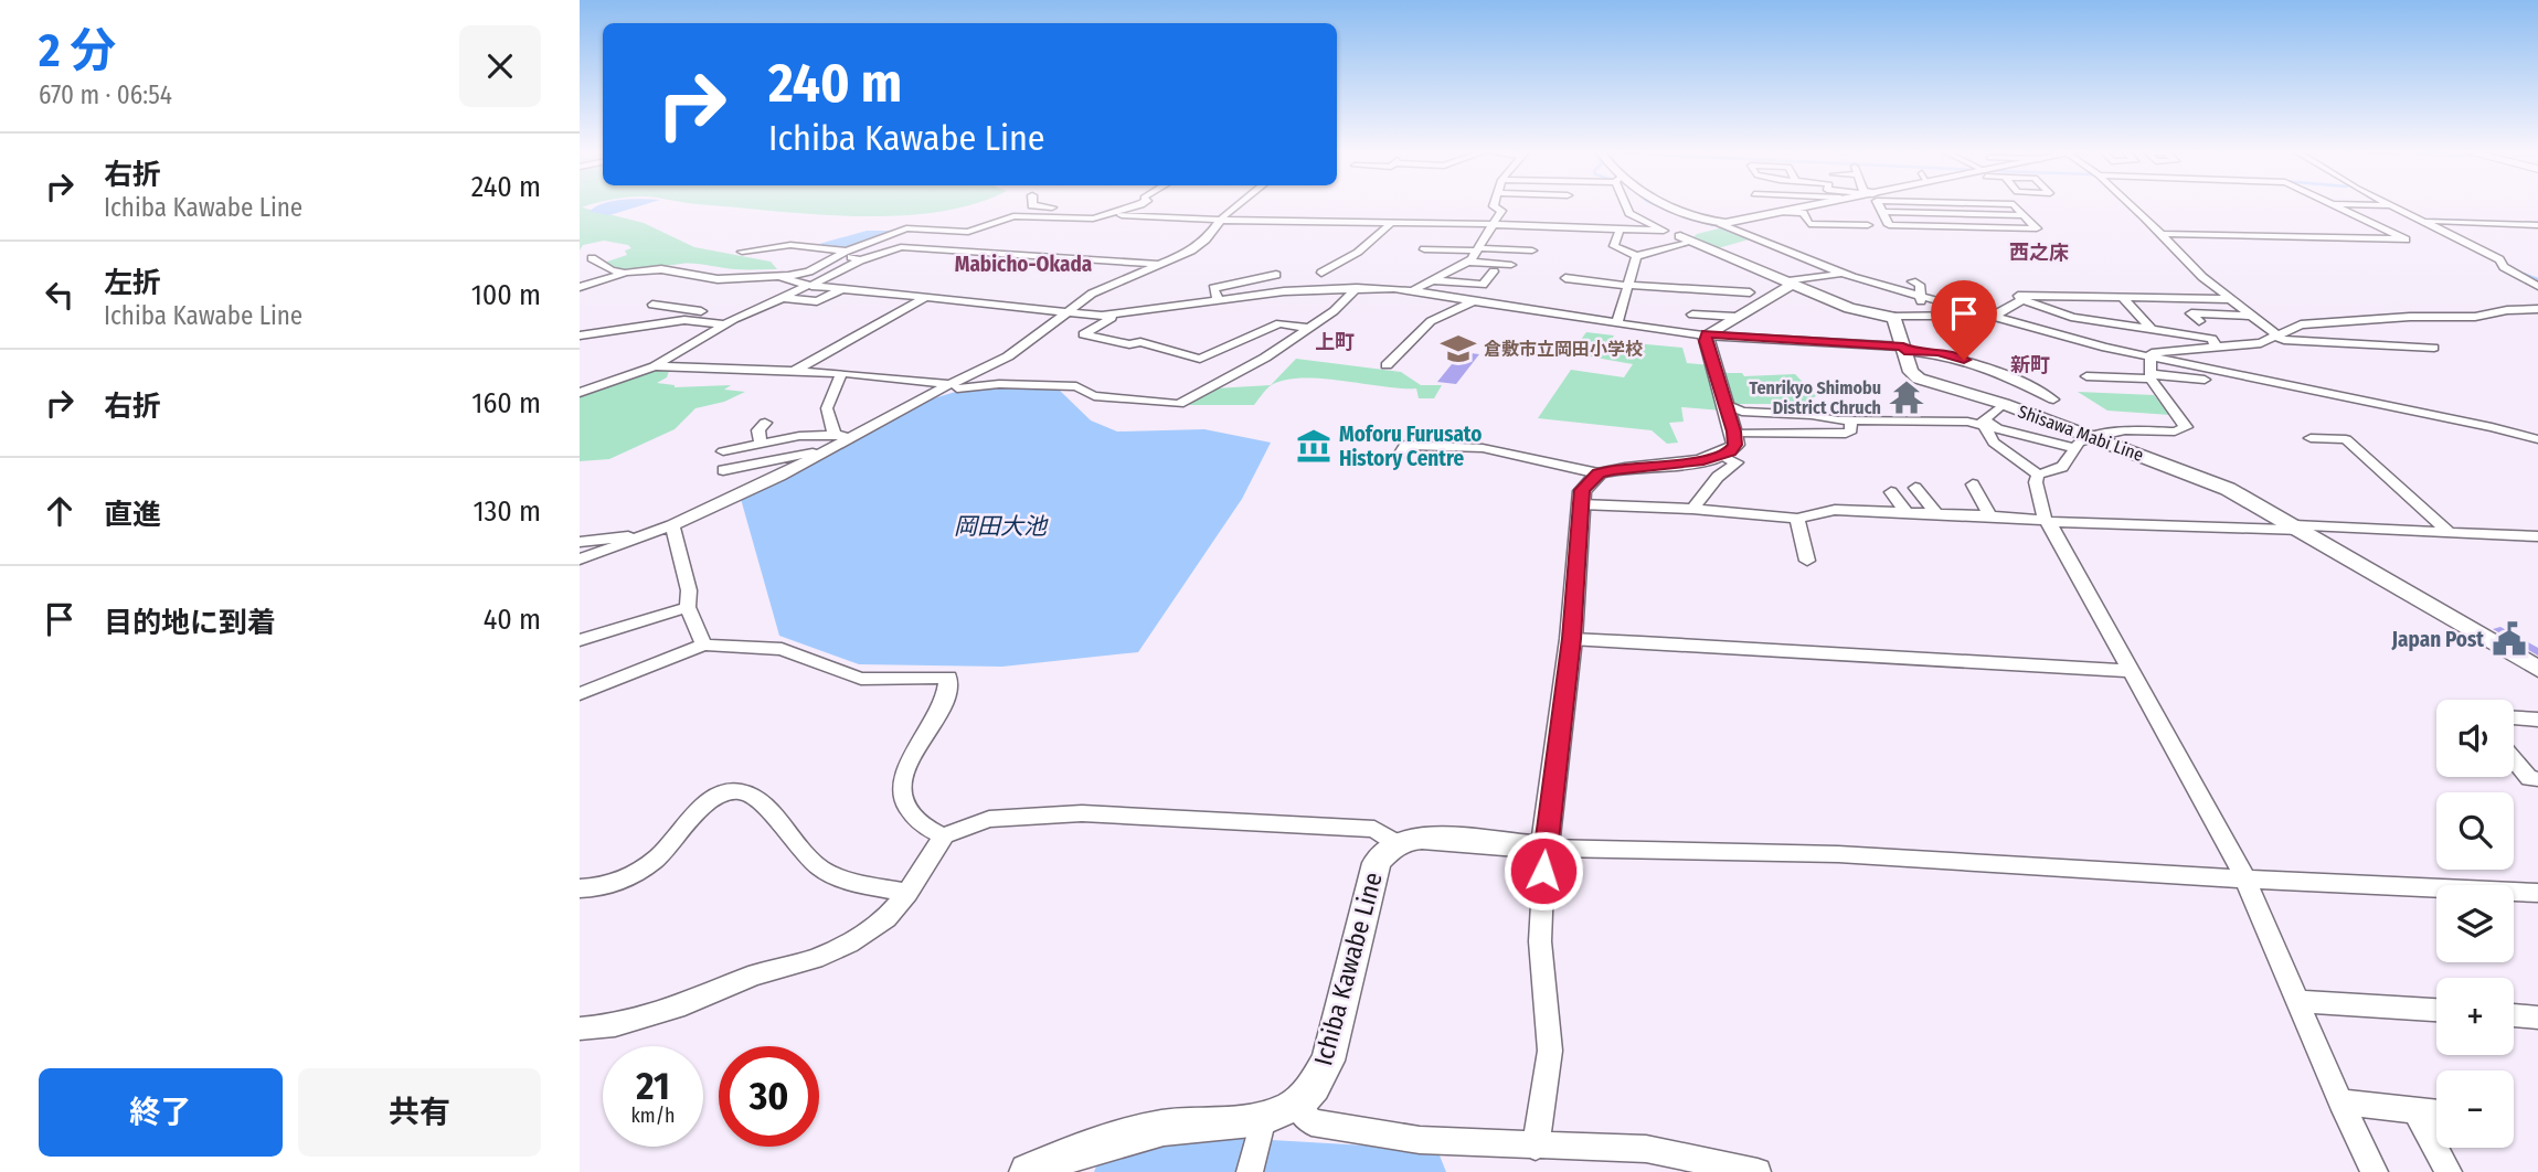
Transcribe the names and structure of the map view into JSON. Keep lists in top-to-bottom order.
{
  "streets": {
    "main road": ["Shisawa Mabi Line", "Ichiba Kawabe Line"]
  },
  "districts": [
    "西之床",
    "Mabicho-Okada",
    "上町",
    "新町"
  ],
  "water": ["岡田大池"],
  "places": {
    "school or university": ["倉敷市立岡田小学校"],
    "temple": ["Tenrikyo Shimobu District Chruch"],
    "museum": ["Moforu Furusato History Centre"],
    "public building": ["Japan Post"]
  },
  "page": {
    "heading": ["2 分", "670 m · 06:54"],
    "turn": ["240 m", "Ichiba Kawabe Line"],
    "list": [
      {
        "name": "右折",
        "note": "Ichiba Kawabe Line",
        "value": "240 m"
      },
      {
        "name": "左折",
        "note": "Ichiba Kawabe Line",
        "value": "100 m"
      },
      {
        "name": "右折",
        "value": "160 m"
      },
      {
        "name": "直進",
        "value": "130 m"
      },
      {
        "name": "目的地に到着",
        "value": "40 m"
      }
    ],
    "map_buttons": ["+", "−"],
    "speed": "21 km/h",
    "limit": "30",
    "buttons": ["終了", "共有"]
  }
}
